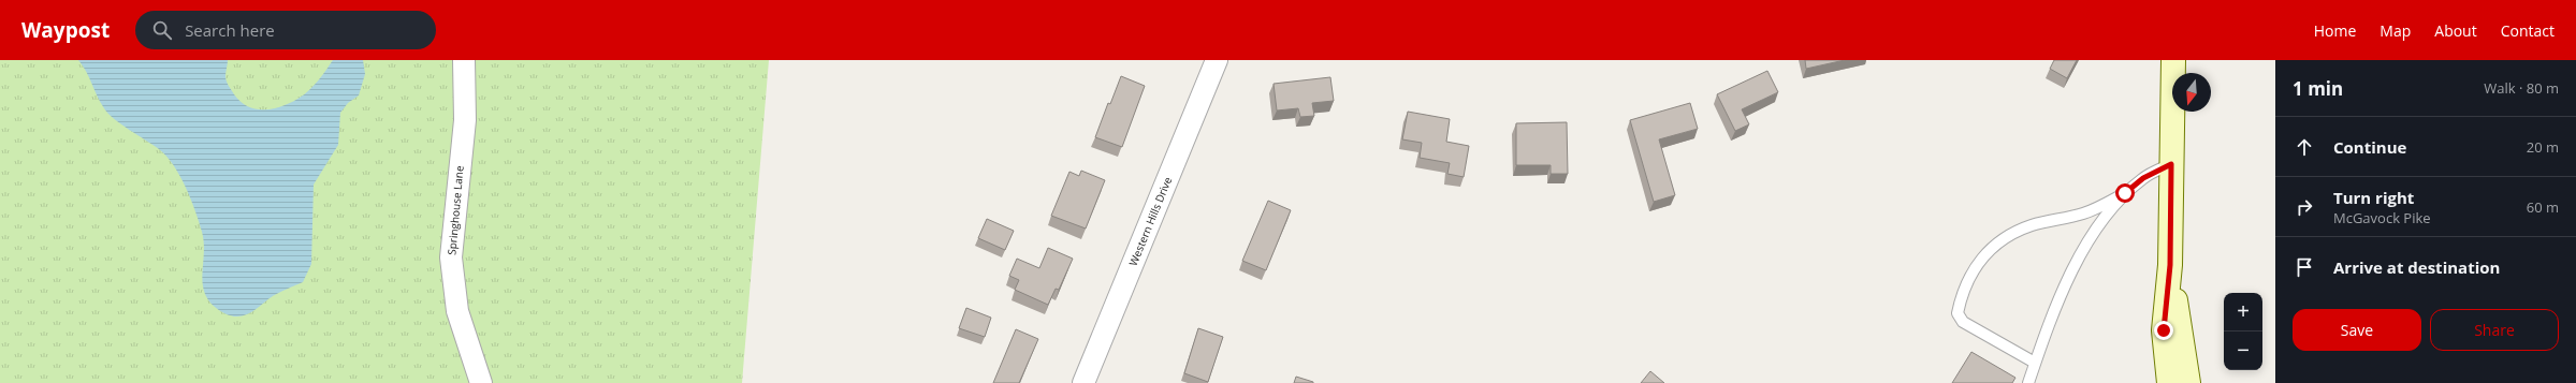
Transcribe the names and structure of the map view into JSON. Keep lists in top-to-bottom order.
{
  "streets": {
    "street": ["Springhouse Lane", "Western Hills Drive"]
  },
  "north": "bottom",
  "page": {
    "header": "Waypost",
    "search": "Search here",
    "nav": [
      "Home",
      "Map",
      "About",
      "Contact"
    ],
    "heading": ["1 min", "Walk · 80 m"],
    "list": [
      ["Continue", "20 m"],
      ["Turn right", "McGavock Pike", "60 m"],
      "Arrive at destination"
    ],
    "map_buttons": ["+", "−"],
    "buttons": ["Save", "Share"]
  }
}
